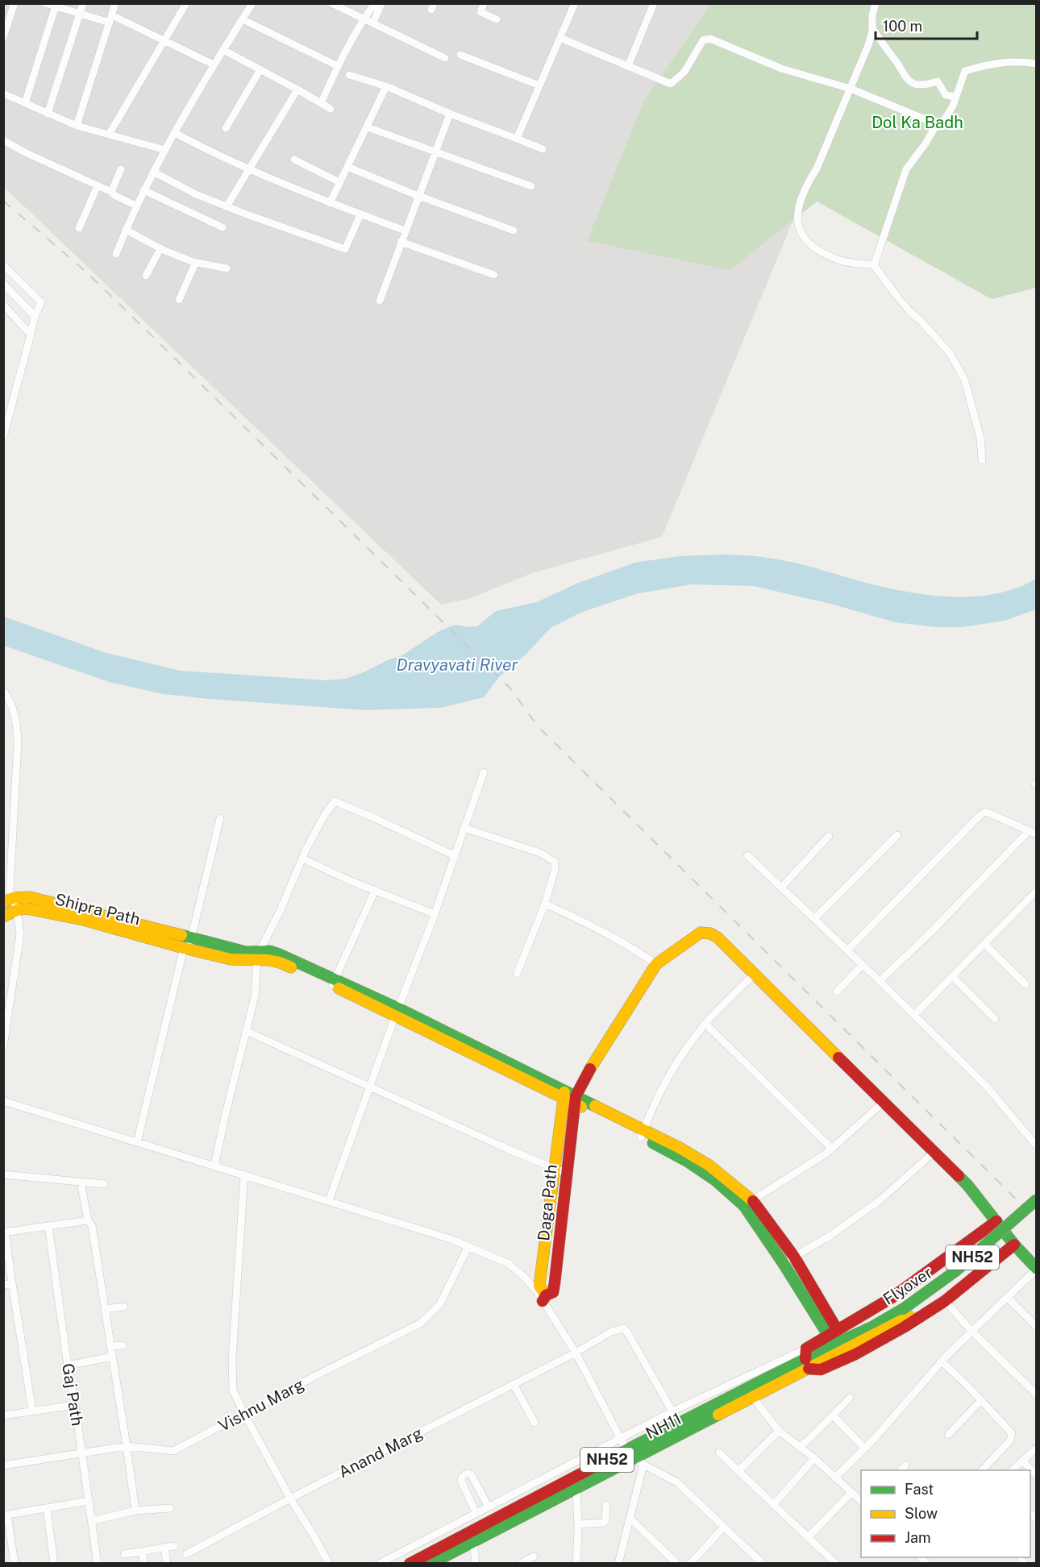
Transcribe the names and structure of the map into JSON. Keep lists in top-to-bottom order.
{
  "streets": {
    "main road": [
      "Shipra Path",
      "Daga Path",
      "NH52",
      "Flyover",
      "NH11"
    ],
    "street": ["Gaj Path", "Vishnu Marg", "Anand Marg"]
  },
  "crossings": [
    ["NH52", "Flyover"],
    ["NH52", "NH11"],
    ["Flyover", "NH11"],
    ["Gaj Path", "Vishnu Marg"]
  ],
  "water": ["Dravyavati River"],
  "parks": ["Dol Ka Badh"],
  "legend": ["Fast", "Slow", "Jam"],
  "scale_bar": "100 m"
}
